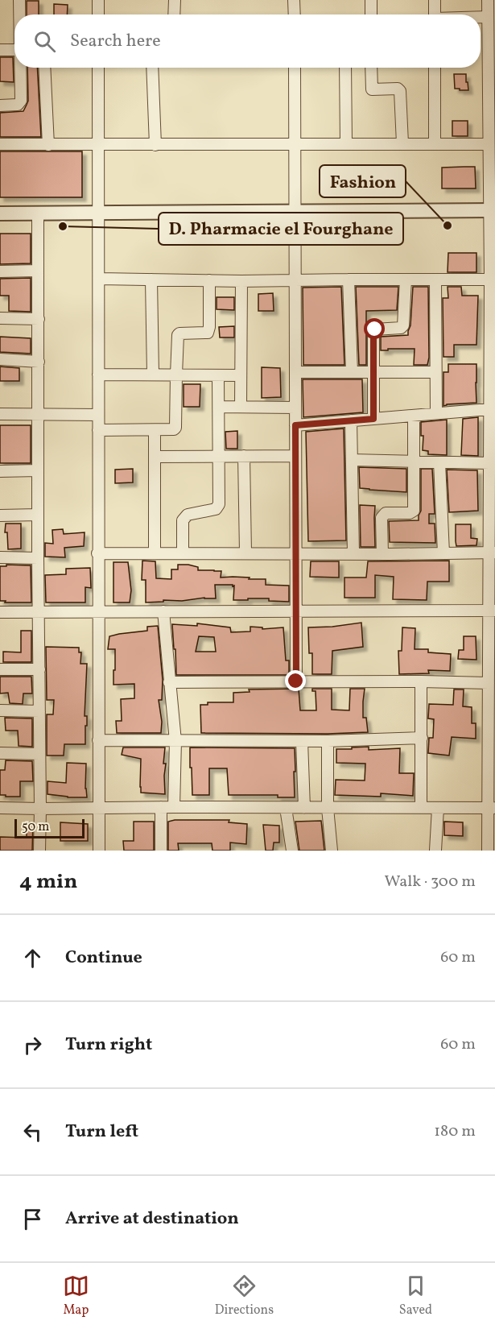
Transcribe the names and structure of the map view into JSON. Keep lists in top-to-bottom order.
{
  "places": ["Fashion", "D. Pharmacie el Fourghane"],
  "scale_bar": "50 m",
  "page": {
    "search": "Search here",
    "scale": "50 m",
    "heading": ["4 min", "Walk · 300 m"],
    "list": [
      ["Continue", "60 m"],
      ["Turn right", "60 m"],
      ["Turn left", "180 m"],
      "Arrive at destination"
    ],
    "nav": ["Map", "Directions", "Saved"]
  }
}
